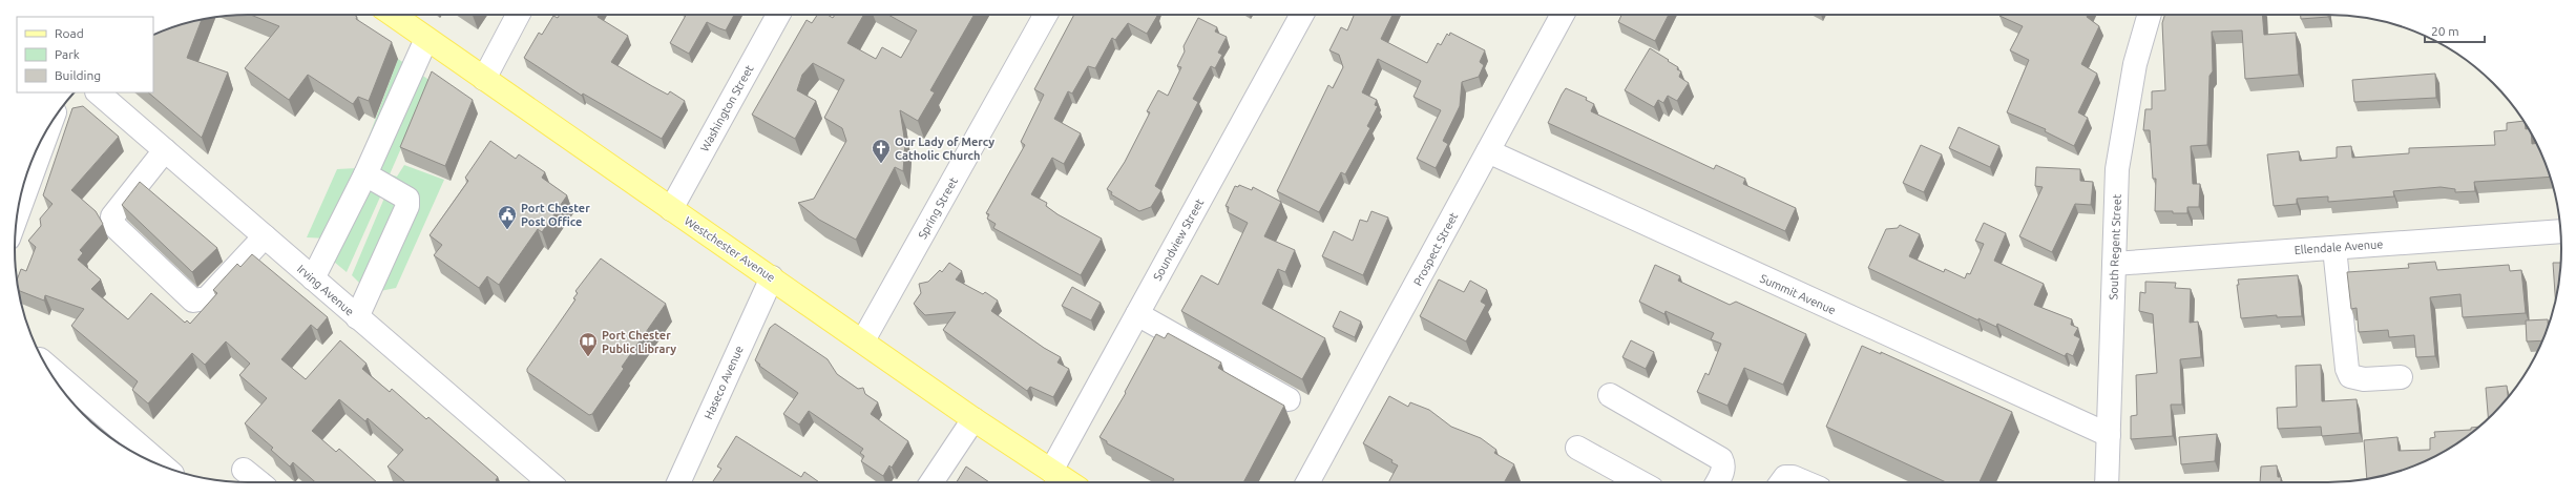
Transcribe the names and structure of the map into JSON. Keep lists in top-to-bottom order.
{
  "streets": {
    "main road": ["Westchester Avenue"],
    "street": [
      "Washington Street",
      "Spring Street",
      "Soundview Street",
      "South Regent Street",
      "Ellendale Avenue",
      "Prospect Street",
      "Irving Avenue",
      "Summit Avenue",
      "Haseco Avenue"
    ]
  },
  "crossings": [
    ["Washington Street", "Westchester Avenue"],
    ["Spring Street", "Westchester Avenue"],
    ["Soundview Street", "Westchester Avenue"],
    ["South Regent Street", "Ellendale Avenue"],
    ["South Regent Street", "Summit Avenue"],
    ["Westchester Avenue", "Haseco Avenue"],
    ["Prospect Street", "Summit Avenue"]
  ],
  "places": {
    "church": ["Our Lady of Mercy Catholic Church"],
    "public building": ["Port Chester Post Office"],
    "library": ["Port Chester Public Library"]
  },
  "legend": ["Road", "Park", "Building"],
  "scale_bar": "20 m"
}
